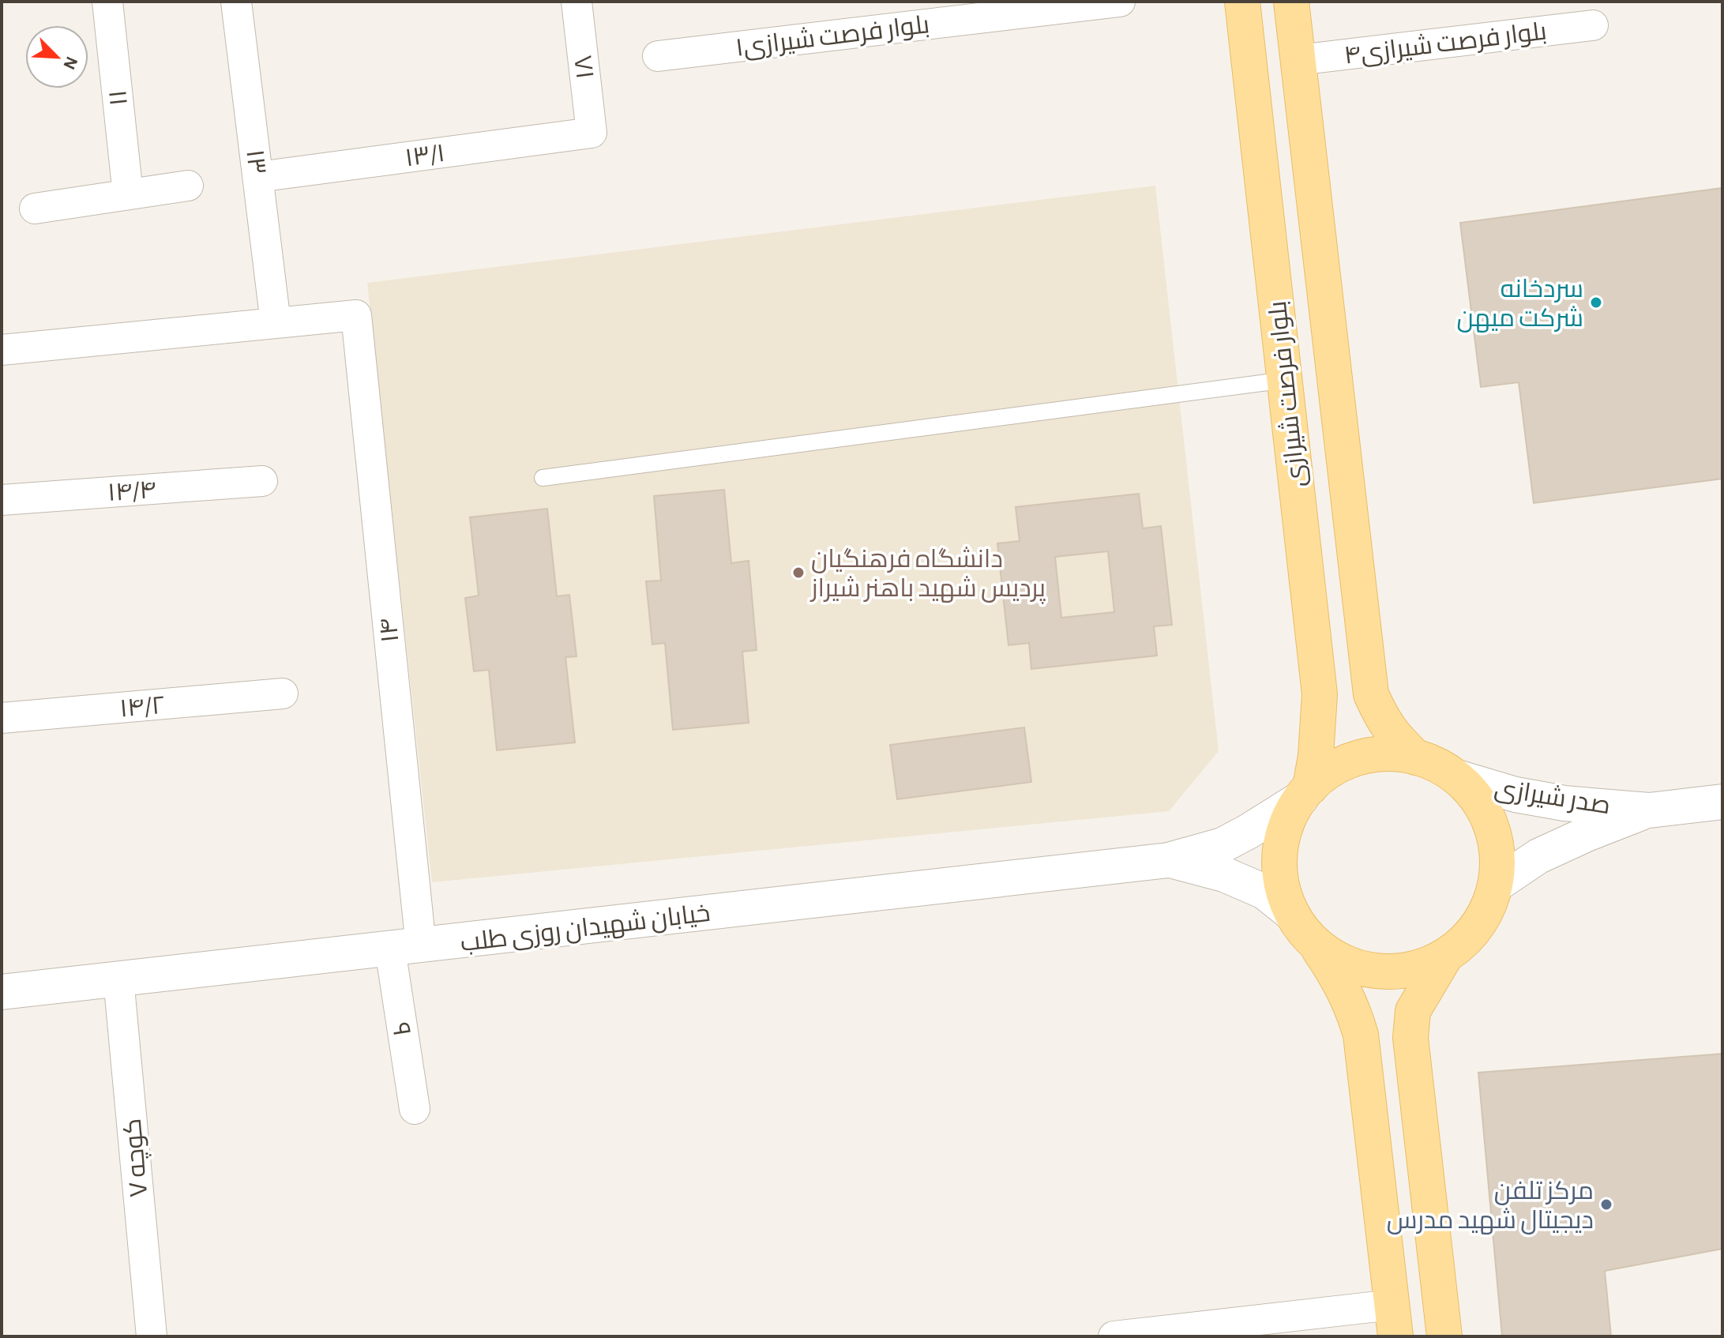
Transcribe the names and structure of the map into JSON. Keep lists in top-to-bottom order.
{
  "streets": {
    "main road": ["بلوار فرصت شیرازی"],
    "street": [
      "۱بلوار فرصت شیرازی",
      "بلوار فرصت شیرازی۴",
      "۱۸",
      "۱۱",
      "۱۳/۱",
      "۱۳",
      "۱۴/۴",
      "۱۴",
      "۱۴/۲",
      "صدر شیرازی",
      "خیابان شهیدان روزی طلب",
      "۹",
      "کوچه ۷"
    ]
  },
  "crossings": [
    ["بلوار فرصت شیرازی۴", "بلوار فرصت شیرازی"],
    ["۱۸", "۱۳/۱"],
    ["۱۳/۱", "۱۳"],
    ["۱۳", "۱۴"],
    ["بلوار فرصت شیرازی", "صدر شیرازی"],
    ["بلوار فرصت شیرازی", "خیابان شهیدان روزی طلب"],
    ["۱۴", "خیابان شهیدان روزی طلب"],
    ["۱۴", "۹"],
    ["صدر شیرازی", "خیابان شهیدان روزی طلب"],
    ["خیابان شهیدان روزی طلب", "۹"],
    ["خیابان شهیدان روزی طلب", "کوچه ۷"]
  ],
  "places": ["سردخانه شرکت میهن", "دانشگاه فرهنگیان پردیس شهید باهنر شیراز", "مرکز تلفن دیجیتال شهید مدرس"],
  "north": "bottom right"
}
